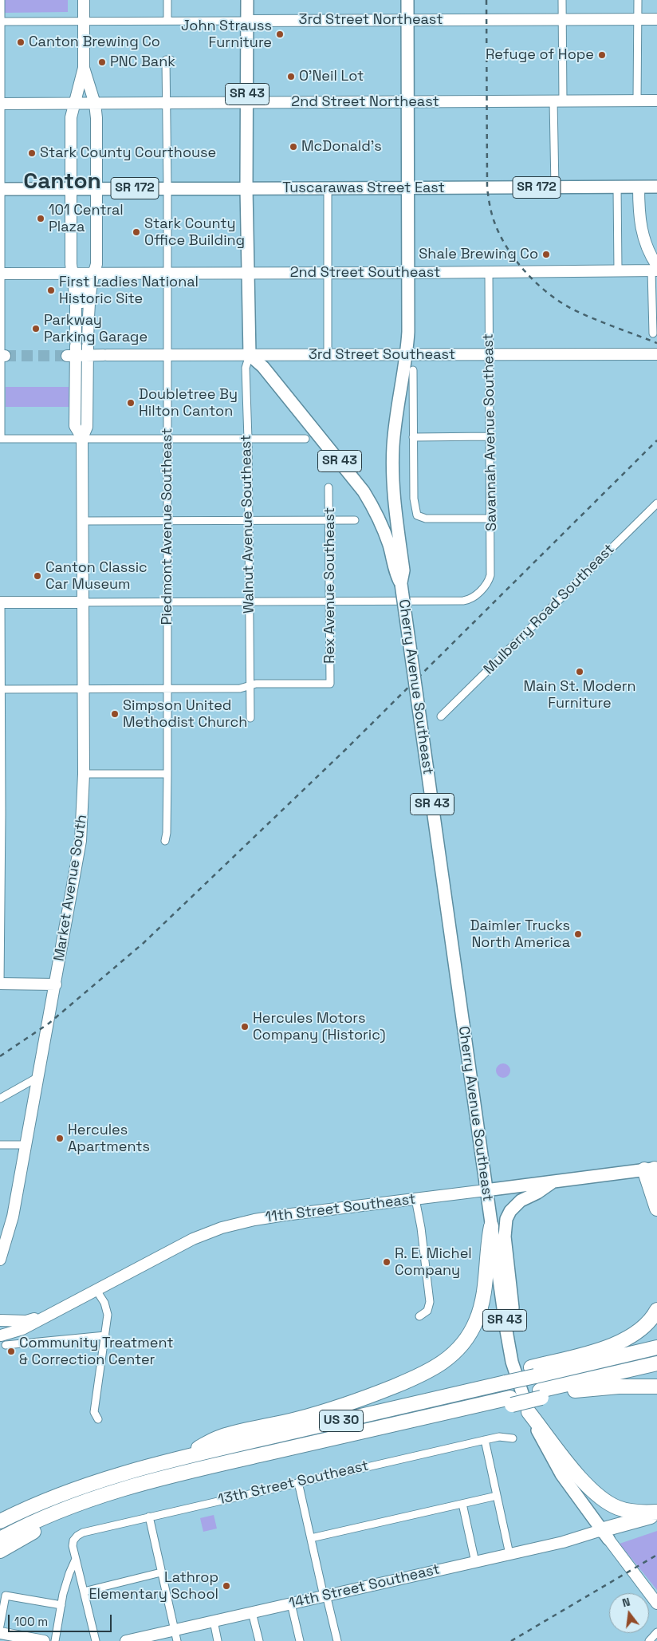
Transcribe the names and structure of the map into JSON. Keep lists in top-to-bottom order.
{
  "streets": {
    "highway": ["US 30"],
    "main road": [
      "SR 43",
      "SR 172",
      "Tuscarawas Street East",
      "Walnut Avenue Southeast",
      "Cherry Avenue Southeast",
      "11th Street Southeast"
    ],
    "street": [
      "3rd Street Northeast",
      "2nd Street Northeast",
      "2nd Street Southeast",
      "3rd Street Southeast",
      "Savannah Avenue Southeast",
      "Piedmont Avenue Southeast",
      "Rex Avenue Southeast",
      "Mulberry Road Southeast",
      "Market Avenue South",
      "13th Street Southeast",
      "14th Street Southeast"
    ]
  },
  "crossings": [
    ["3rd Street Northeast", "SR 43"],
    ["SR 43", "2nd Street Northeast"],
    ["SR 43", "Tuscarawas Street East"],
    ["SR 43", "Walnut Avenue Southeast"],
    ["SR 43", "Cherry Avenue Southeast"],
    ["2nd Street Northeast", "Piedmont Avenue Southeast"],
    ["2nd Street Northeast", "Market Avenue South"],
    ["SR 172", "Tuscarawas Street East"],
    ["SR 172", "Market Avenue South"],
    ["Tuscarawas Street East", "Walnut Avenue Southeast"],
    ["Tuscarawas Street East", "Piedmont Avenue Southeast"],
    ["Tuscarawas Street East", "Cherry Avenue Southeast"],
    ["Tuscarawas Street East", "Market Avenue South"],
    ["2nd Street Southeast", "Savannah Avenue Southeast"],
    ["2nd Street Southeast", "Walnut Avenue Southeast"],
    ["2nd Street Southeast", "Piedmont Avenue Southeast"],
    ["2nd Street Southeast", "Cherry Avenue Southeast"],
    ["2nd Street Southeast", "Market Avenue South"],
    ["3rd Street Southeast", "Savannah Avenue Southeast"],
    ["3rd Street Southeast", "Walnut Avenue Southeast"],
    ["3rd Street Southeast", "Piedmont Avenue Southeast"],
    ["3rd Street Southeast", "Cherry Avenue Southeast"],
    ["3rd Street Southeast", "Market Avenue South"],
    ["Savannah Avenue Southeast", "Rex Avenue Southeast"],
    ["Walnut Avenue Southeast", "Rex Avenue Southeast"],
    ["Walnut Avenue Southeast", "Cherry Avenue Southeast"],
    ["Cherry Avenue Southeast", "11th Street Southeast"],
    ["Cherry Avenue Southeast", "14th Street Southeast"]
  ],
  "districts": ["Canton"],
  "places": [
    "John Strauss Furniture",
    "Canton Brewing Co",
    "Refuge of Hope",
    "PNC Bank",
    "O'Neil Lot",
    "McDonald's",
    "Stark County Courthouse",
    "101 Central Plaza",
    "Stark County Office Building",
    "Shale Brewing Co",
    "First Ladies National Historic Site",
    "Parkway Parking Garage",
    "Doubletree By Hilton Canton",
    "Canton Classic Car Museum",
    "Main St. Modern Furniture",
    "Simpson United Methodist Church",
    "Daimler Trucks North America",
    "Hercules Motors Company (Historic)",
    "Hercules Apartments",
    "R. E. Michel Company",
    "Community Treatment & Correction Center",
    "Lathrop Elementary School"
  ],
  "scale_bar": "100 m",
  "north": "top"
}
